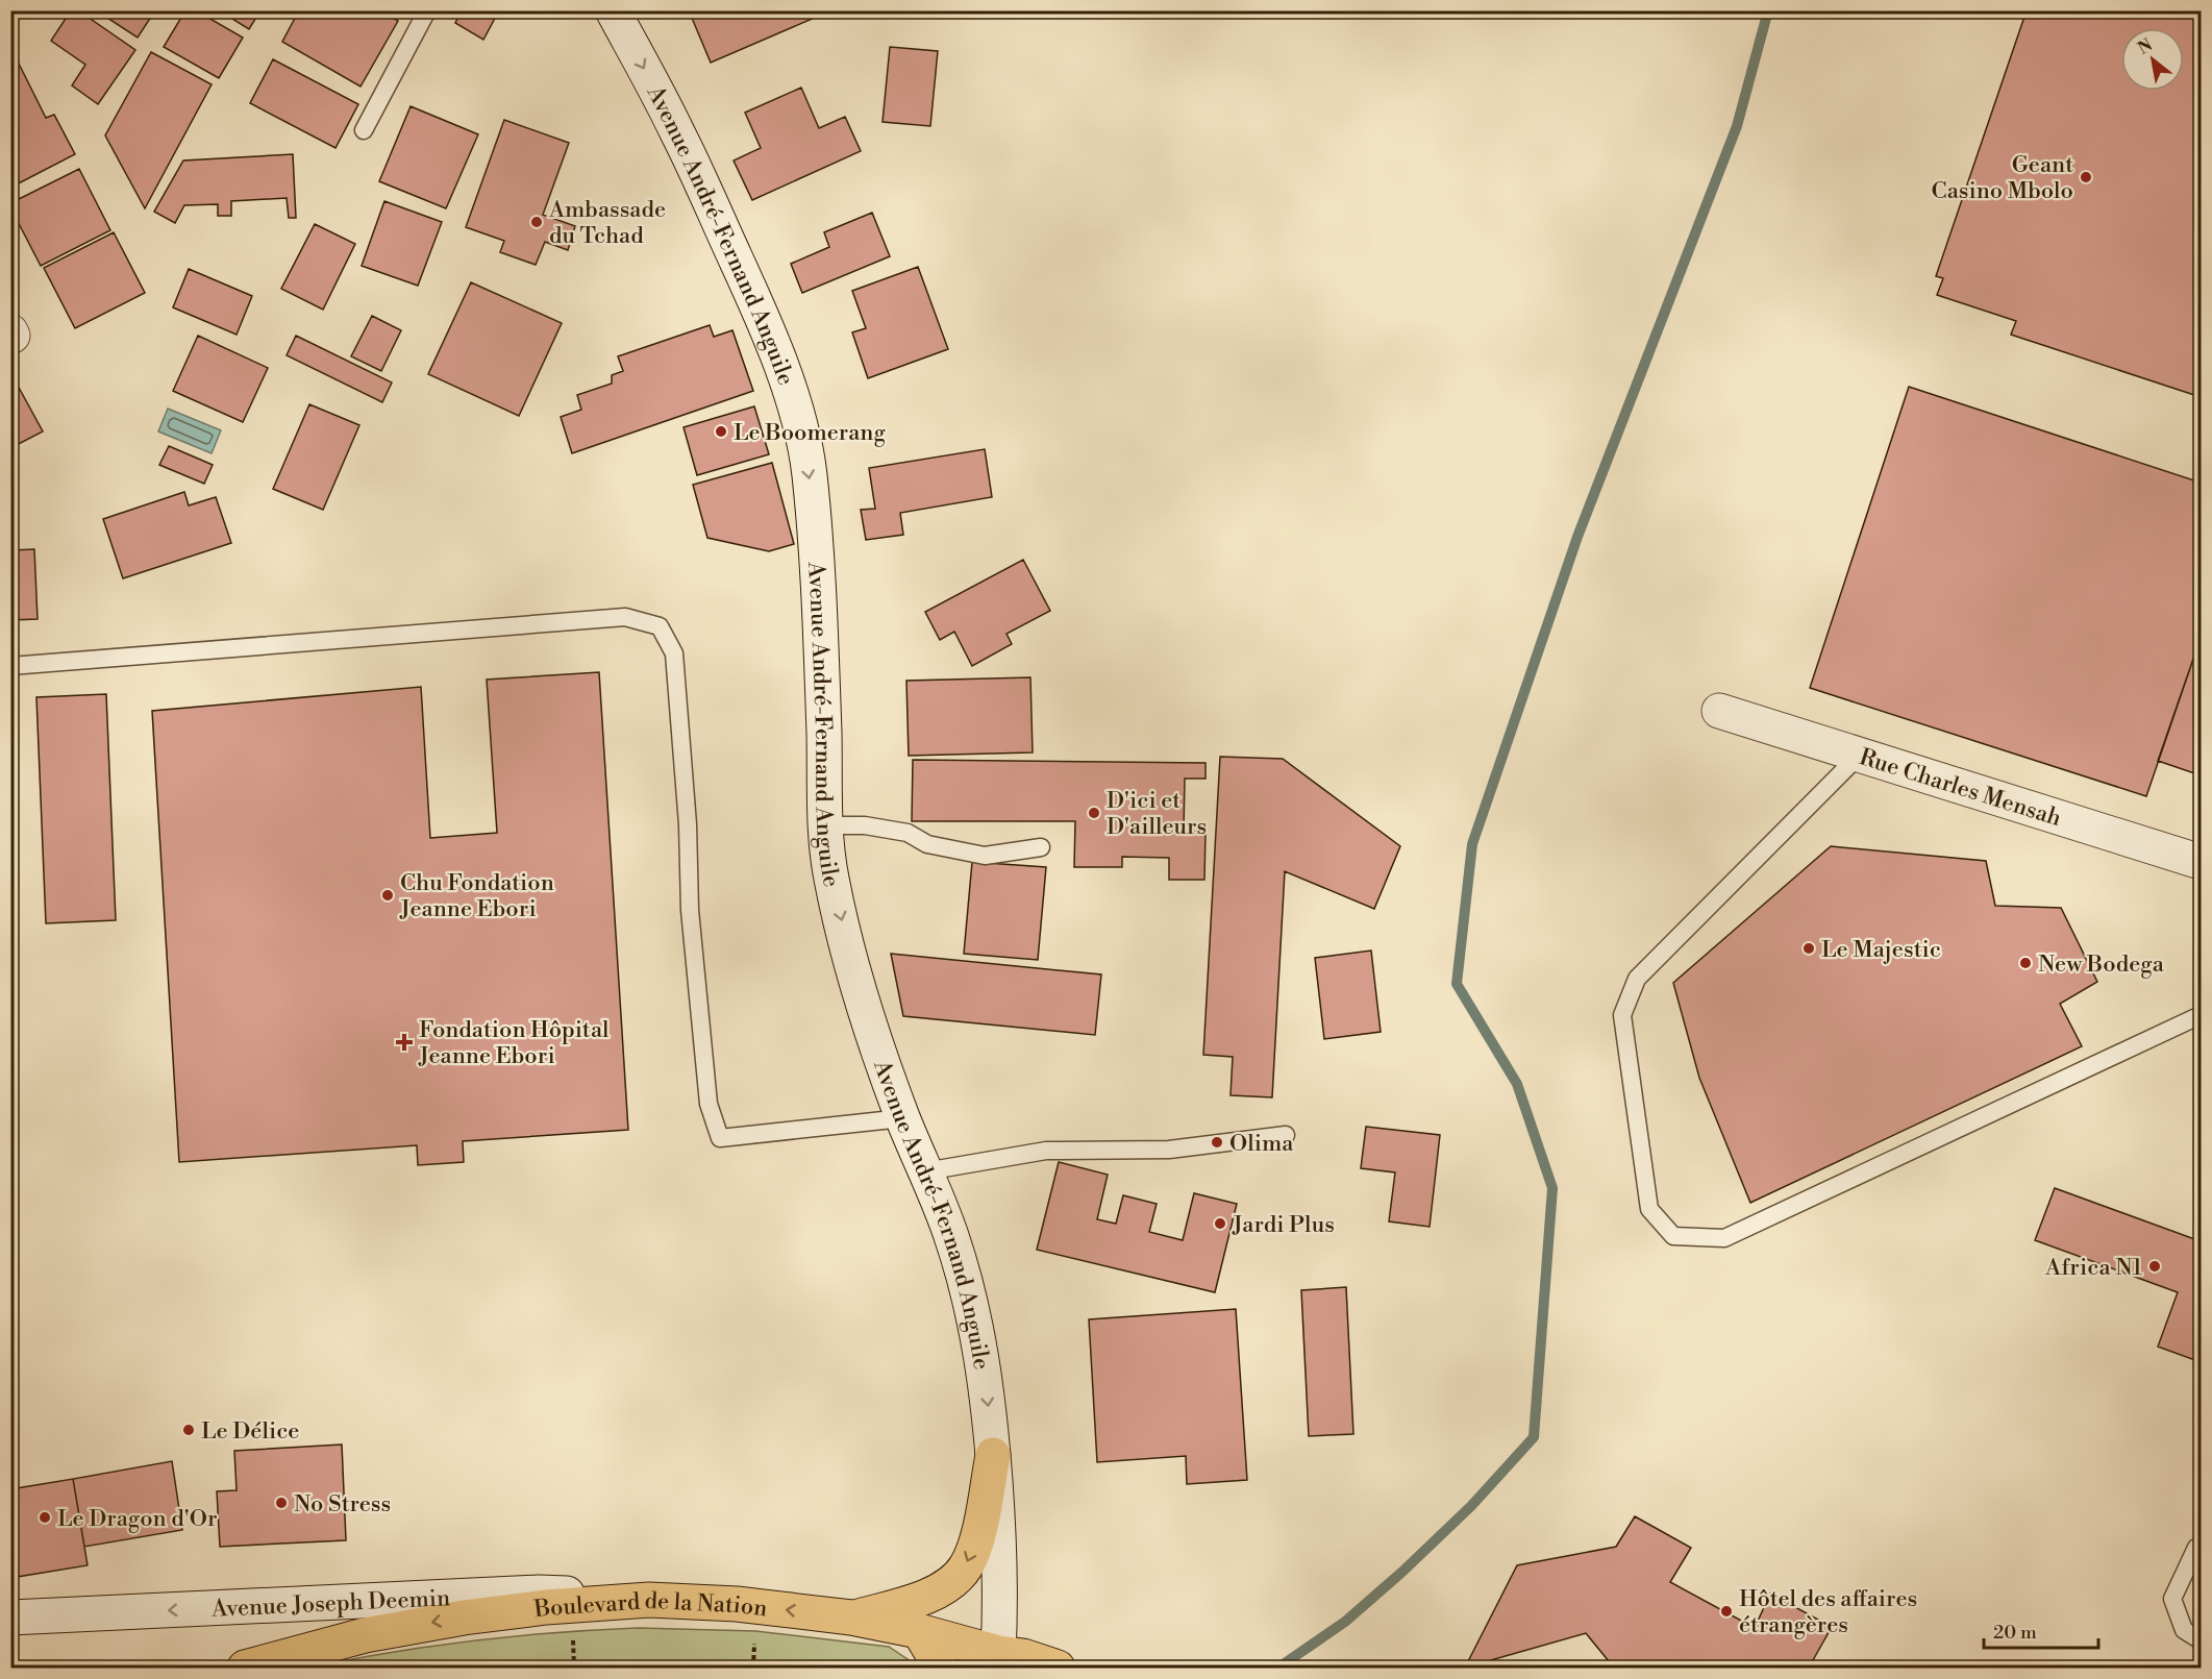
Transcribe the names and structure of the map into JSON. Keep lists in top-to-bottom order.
{
  "streets": {
    "main road": [
      "Avenue André-Fernand Anguile",
      "Rue Charles Mensah",
      "Avenue Joseph Deemin",
      "Boulevard de la Nation"
    ]
  },
  "crossings": [
    ["Avenue André-Fernand Anguile", "Boulevard de la Nation"],
    ["Avenue Joseph Deemin", "Boulevard de la Nation"]
  ],
  "one_way": ["Avenue André-Fernand Anguile", "Avenue Joseph Deemin", "Boulevard de la Nation"],
  "places": {
    "other": [
      "Geant Casino Mbolo",
      "Ambassade du Tchad",
      "Le Boomerang",
      "D'ici et D'ailleurs",
      "Chu Fondation Jeanne Ebori",
      "Le Majestic",
      "New Bodega",
      "Olima",
      "Jardi Plus",
      "Africa N1",
      "Le Délice",
      "No Stress",
      "Le Dragon d'Or",
      "Hôtel des affaires étrangères"
    ],
    "health": ["Fondation Hôpital Jeanne Ebori"]
  },
  "scale_bar": "20 m",
  "north": "top left"
}
